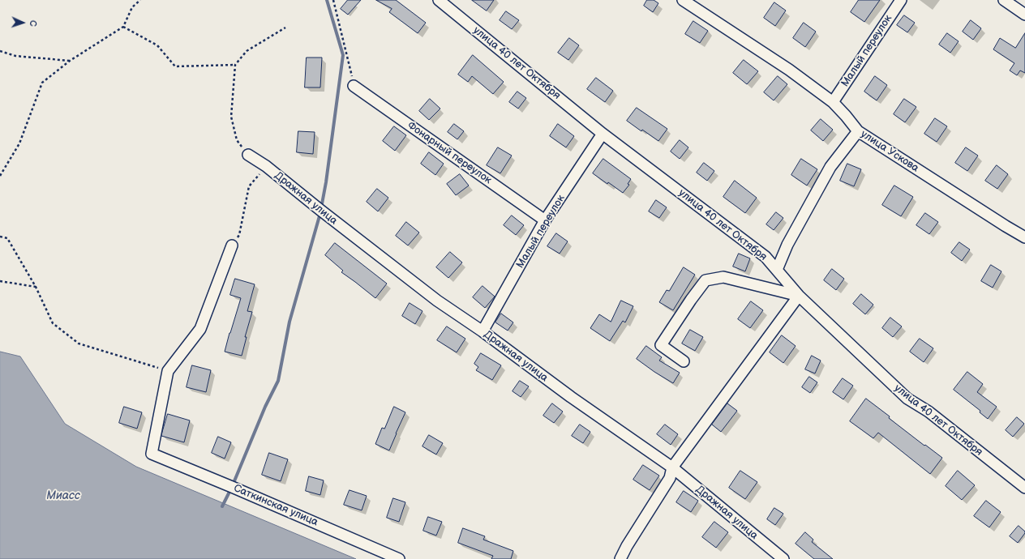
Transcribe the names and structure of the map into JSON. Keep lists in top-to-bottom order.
{
  "streets": {
    "street": [
      "Малый переулок",
      "улица 40 лет Октября",
      "улица Ускова",
      "Фонарный переулок",
      "Дражная улица",
      "Саткинская улица"
    ]
  },
  "crossings": [
    ["Малый переулок", "улица 40 лет Октября"],
    ["Малый переулок", "улица Ускова"],
    ["Малый переулок", "Фонарный переулок"],
    ["Малый переулок", "Дражная улица"]
  ],
  "water": ["Миасс"],
  "north": "right"
}
